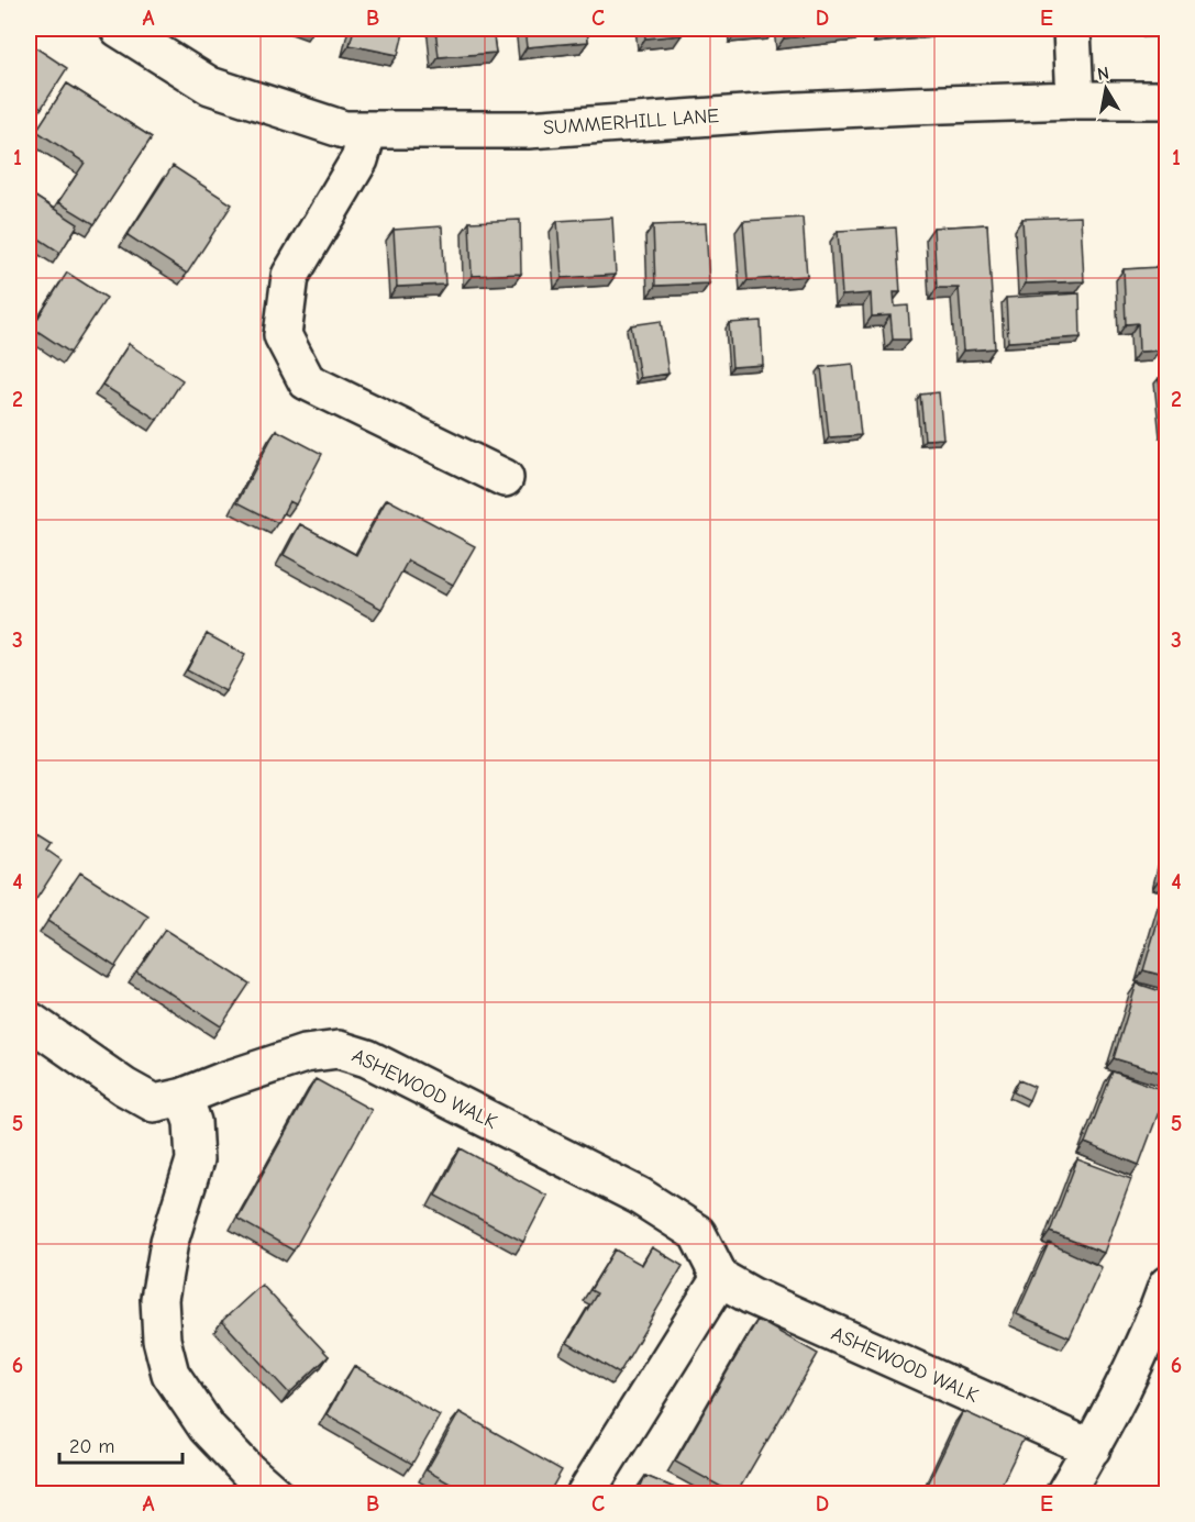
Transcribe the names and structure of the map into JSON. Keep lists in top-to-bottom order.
{
  "streets": {
    "street": ["SUMMERHILL LANE", "ASHEWOOD WALK"]
  },
  "scale_bar": "20 m",
  "north": "top",
  "grid": {
    "columns": [
      "A",
      "B",
      "C",
      "D",
      "E"
    ],
    "rows": [
      "1",
      "2",
      "3",
      "4",
      "5",
      "6"
    ]
  }
}
